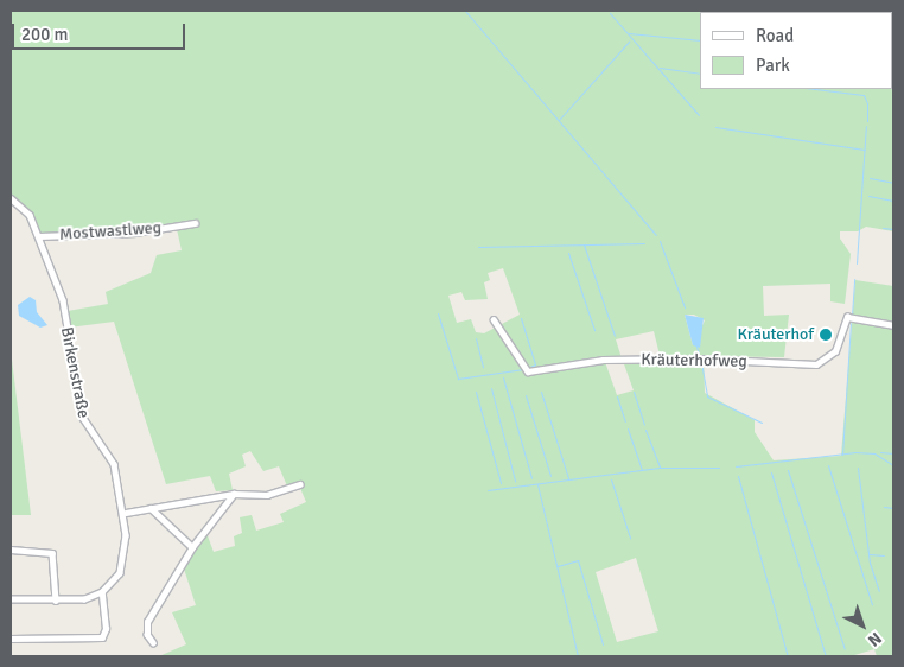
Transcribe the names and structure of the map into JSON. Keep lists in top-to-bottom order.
{
  "streets": {
    "street": ["Mostwastlweg", "Kräuterhofweg", "Birkenstraße"]
  },
  "crossings": [
    ["Mostwastlweg", "Birkenstraße"]
  ],
  "places": ["Kräuterhof"],
  "legend": ["Road", "Park"],
  "scale_bar": "200 m",
  "north": "bottom right"
}
